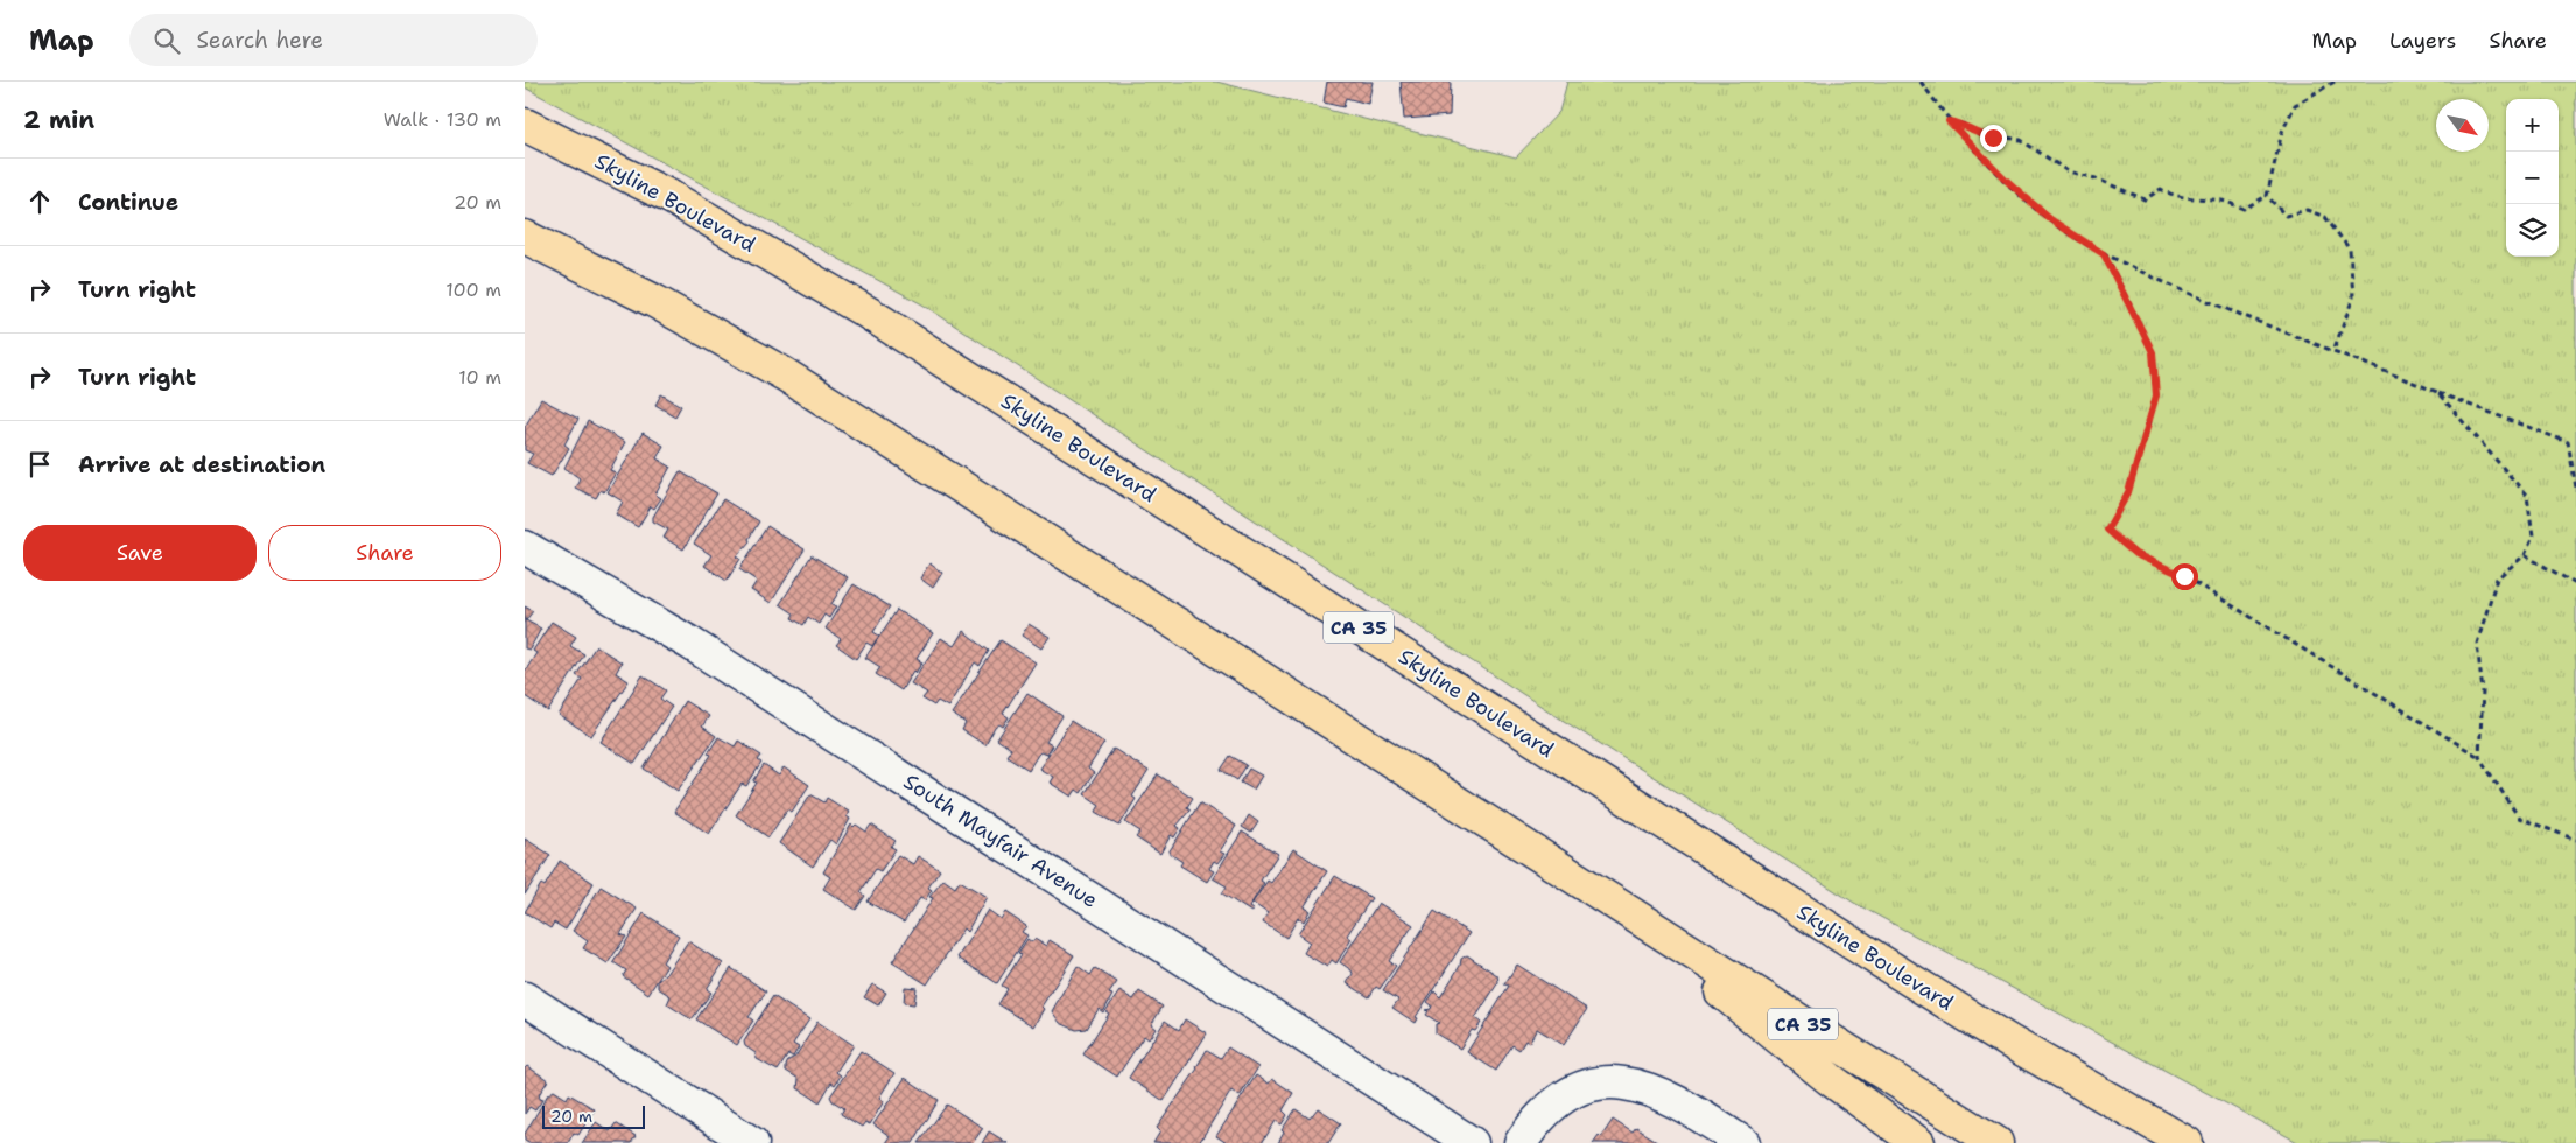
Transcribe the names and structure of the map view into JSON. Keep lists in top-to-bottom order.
{
  "streets": {
    "main road": ["Skyline Boulevard", "CA 35"],
    "street": ["South Mayfair Avenue"]
  },
  "scale_bar": "20 m",
  "north": "bottom right",
  "page": {
    "header": "Map",
    "search": "Search here",
    "nav": ["Map", "Layers", "Share"],
    "heading": ["2 min", "Walk · 130 m"],
    "map_buttons": ["+", "−"],
    "list": [
      ["Continue", "20 m"],
      ["Turn right", "100 m"],
      ["Turn right", "10 m"],
      "Arrive at destination"
    ],
    "buttons": ["Save", "Share"],
    "scale": "20 m"
  }
}
